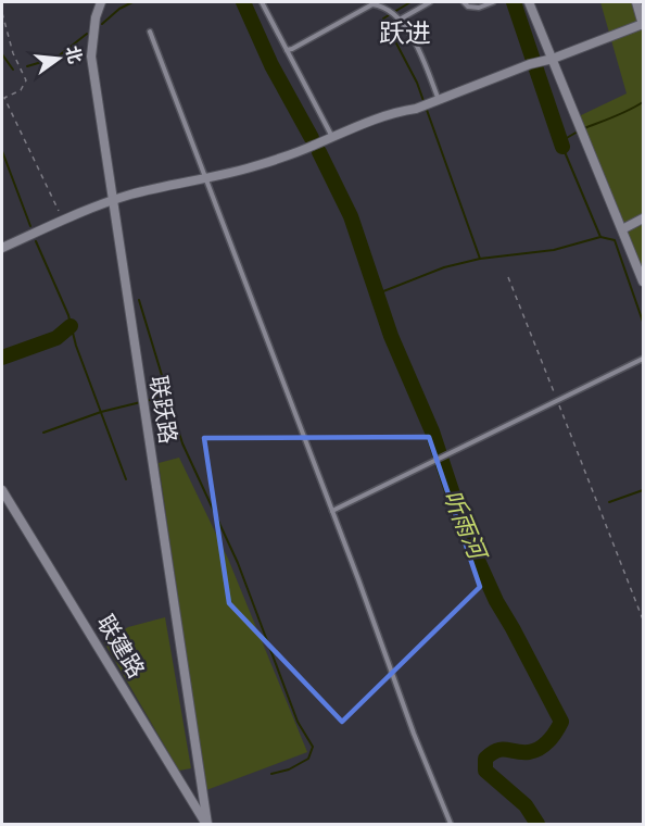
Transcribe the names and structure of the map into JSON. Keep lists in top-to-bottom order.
{
  "streets": {
    "street": ["联跃路", "联建路"]
  },
  "crossings": [
    ["联跃路", "联建路"]
  ],
  "districts": ["跃进"],
  "water": ["听雨河"],
  "north": "right"
}
